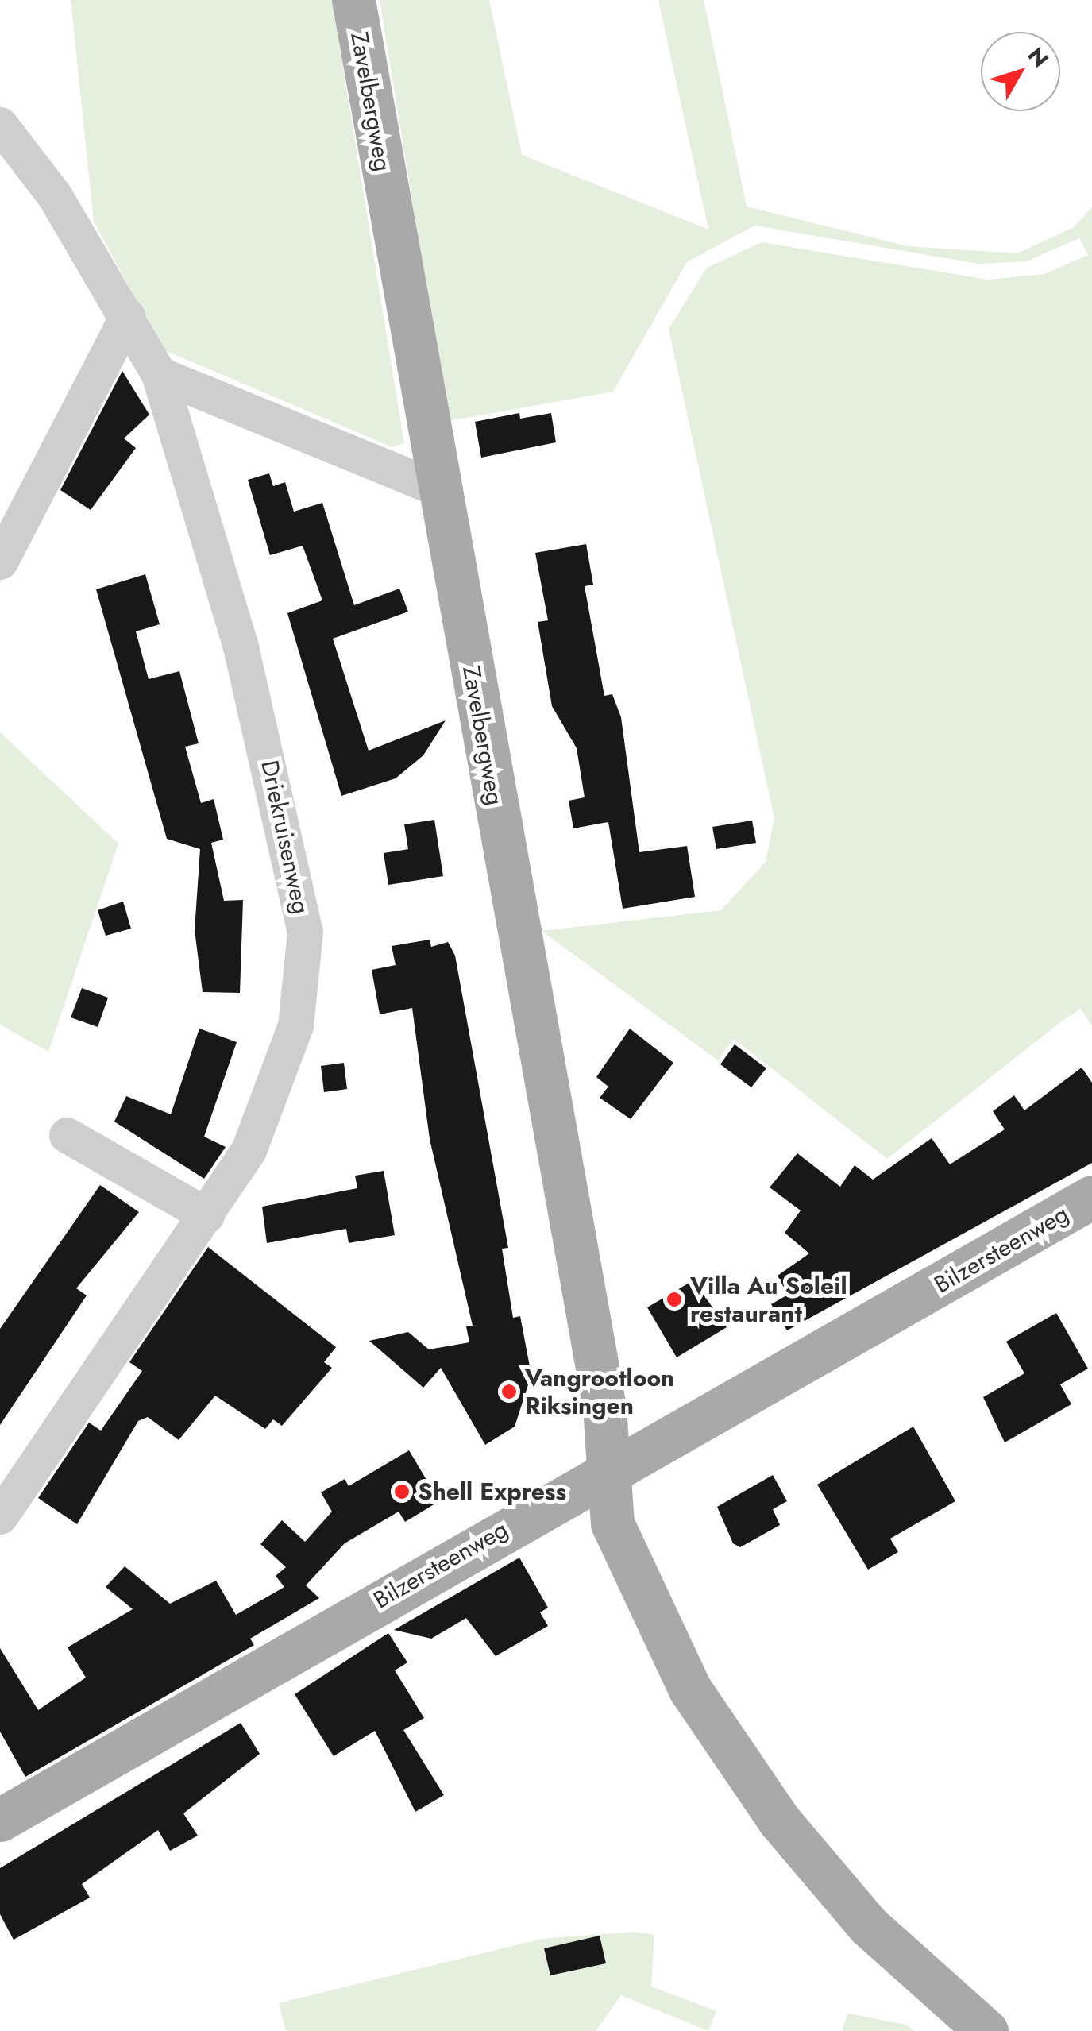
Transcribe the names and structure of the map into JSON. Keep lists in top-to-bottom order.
{
  "streets": {
    "main road": ["Zavelbergweg", "Bilzersteenweg"],
    "street": ["Driekruisenweg"]
  },
  "crossings": [
    ["Zavelbergweg", "Bilzersteenweg"]
  ],
  "places": ["Villa Au Soleil restaurant", "Vangrootloon Riksingen", "Shell Express"],
  "north": "top right"
}
